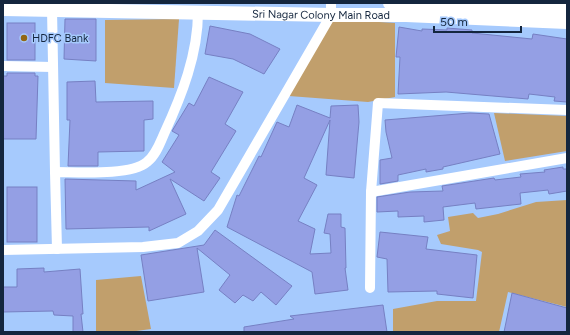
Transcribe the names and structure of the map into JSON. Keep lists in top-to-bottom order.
{
  "streets": {
    "main road": ["Sri Nagar Colony Main Road"]
  },
  "places": ["HDFC Bank"],
  "scale_bar": "50 m"
}
